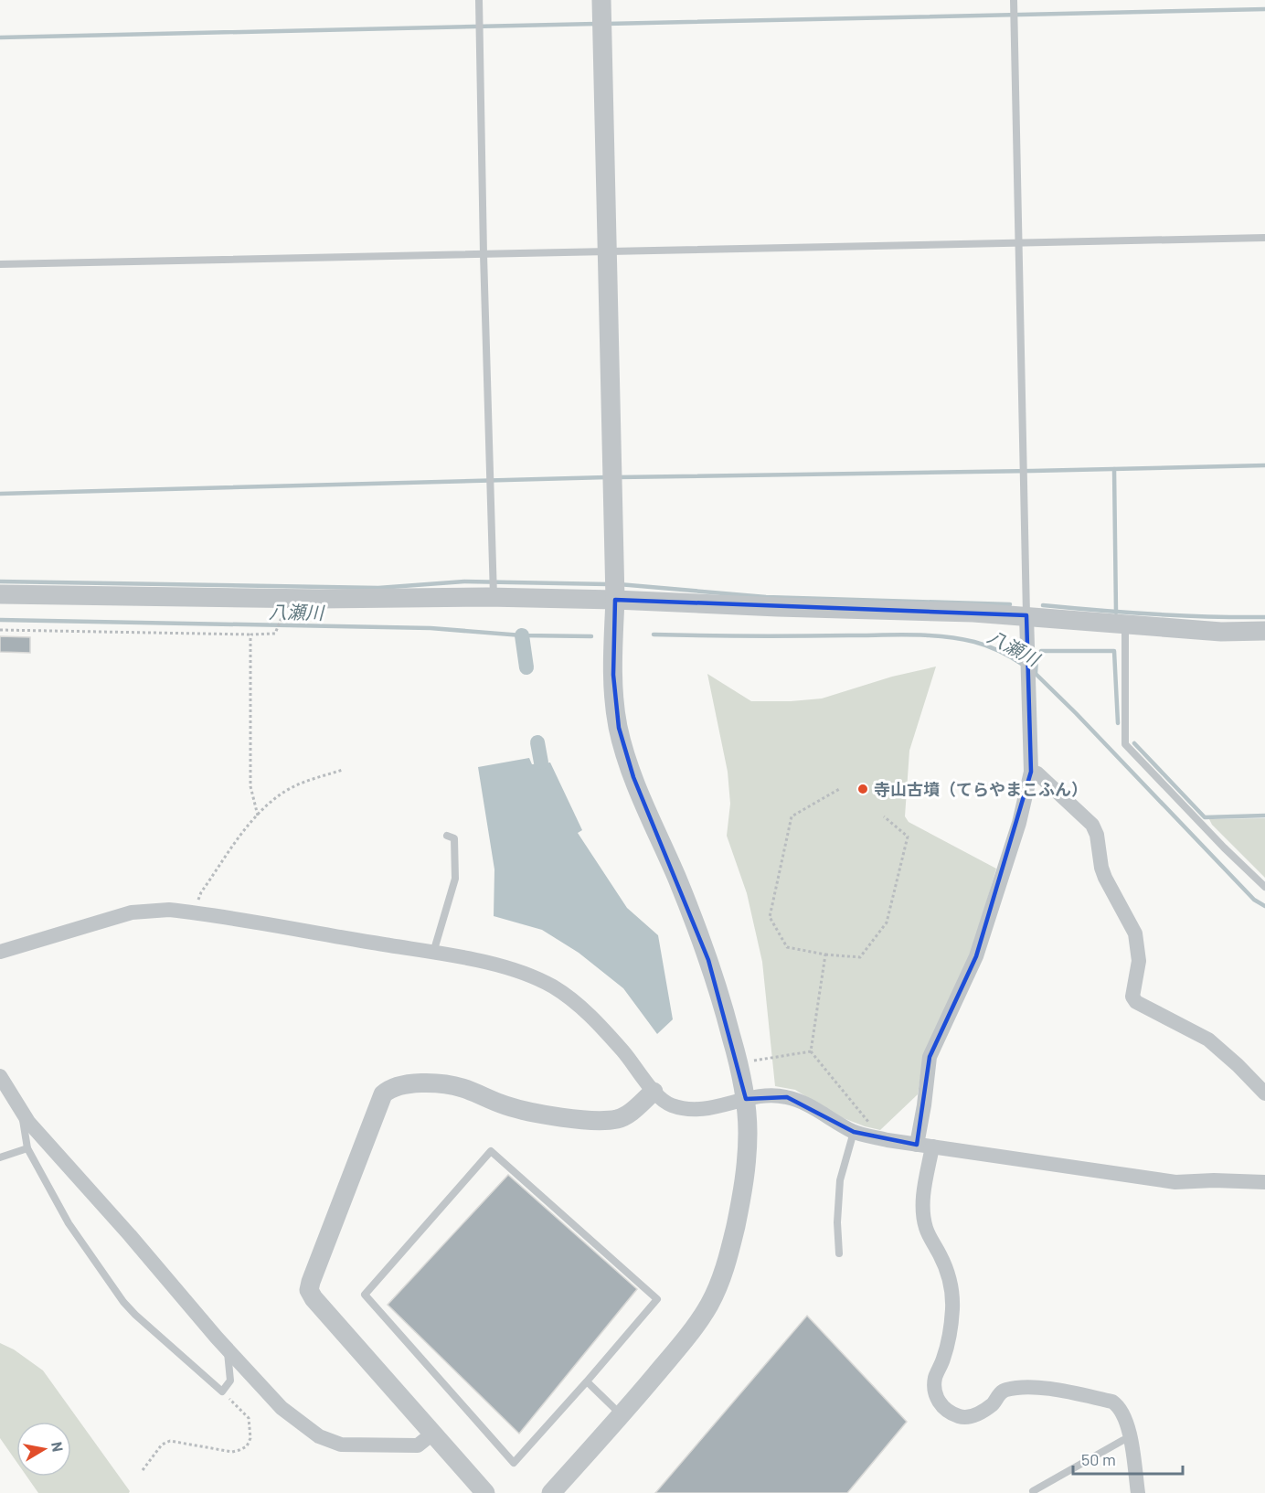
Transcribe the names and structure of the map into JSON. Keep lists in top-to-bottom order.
{
  "water": ["八瀬川"],
  "places": ["寺山古墳（てらやまこふん）"],
  "scale_bar": "50 m",
  "north": "right"
}
